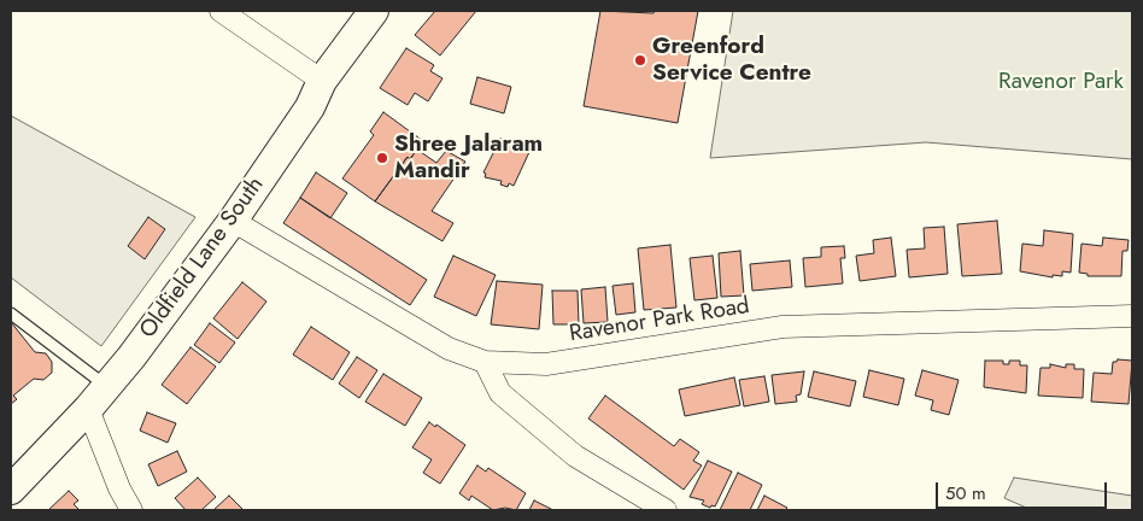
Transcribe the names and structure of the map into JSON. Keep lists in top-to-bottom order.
{
  "streets": {
    "street": ["Oldfield Lane South", "Ravenor Park Road"]
  },
  "crossings": [
    ["Oldfield Lane South", "Ravenor Park Road"]
  ],
  "parks": ["Ravenor Park"],
  "places": ["Greenford Service Centre", "Shree Jalaram Mandir"],
  "scale_bar": "50 m"
}
